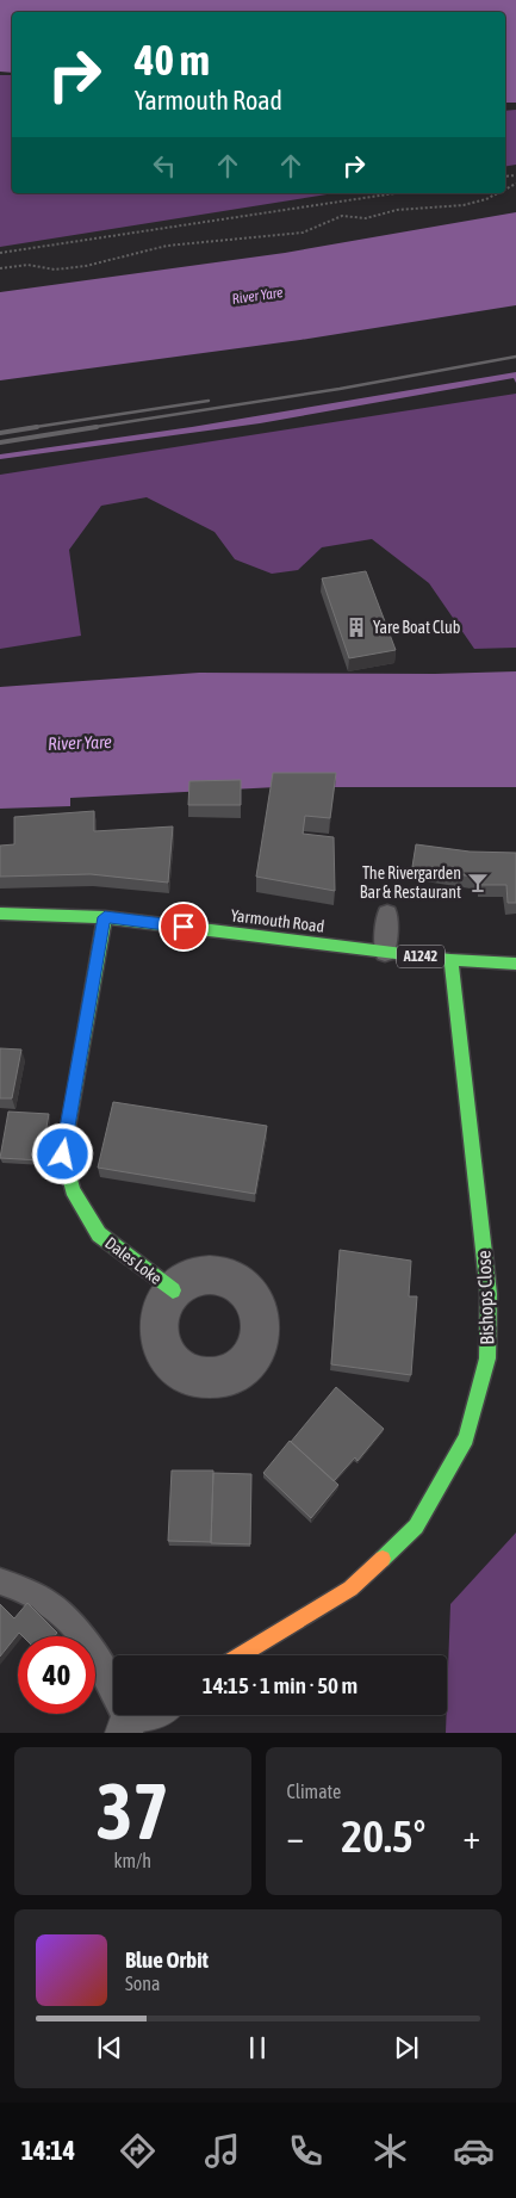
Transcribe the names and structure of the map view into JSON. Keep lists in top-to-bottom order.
{
  "streets": {
    "street": [
      "Yarmouth Road",
      "A1242",
      "Dales Loke",
      "Bishops Close"
    ]
  },
  "crossings": [
    ["Yarmouth Road", "Dales Loke"],
    ["Yarmouth Road", "Bishops Close"]
  ],
  "water": ["River Yare"],
  "places": {
    "building": ["Yare Boat Club"],
    "bar": ["The Rivergarden Bar & Restaurant"]
  },
  "page": {
    "turn": ["40 m", "Yarmouth Road"],
    "limit": "40",
    "trip": "14:15 · 1 min · 50 m",
    "tile": [
      ["37", "km/h"],
      "Climate"
    ],
    "heat": ["−", "20.5°", "+"],
    "song": ["Blue Orbit", "Sona"],
    "tabs": "14:14"
  }
}
